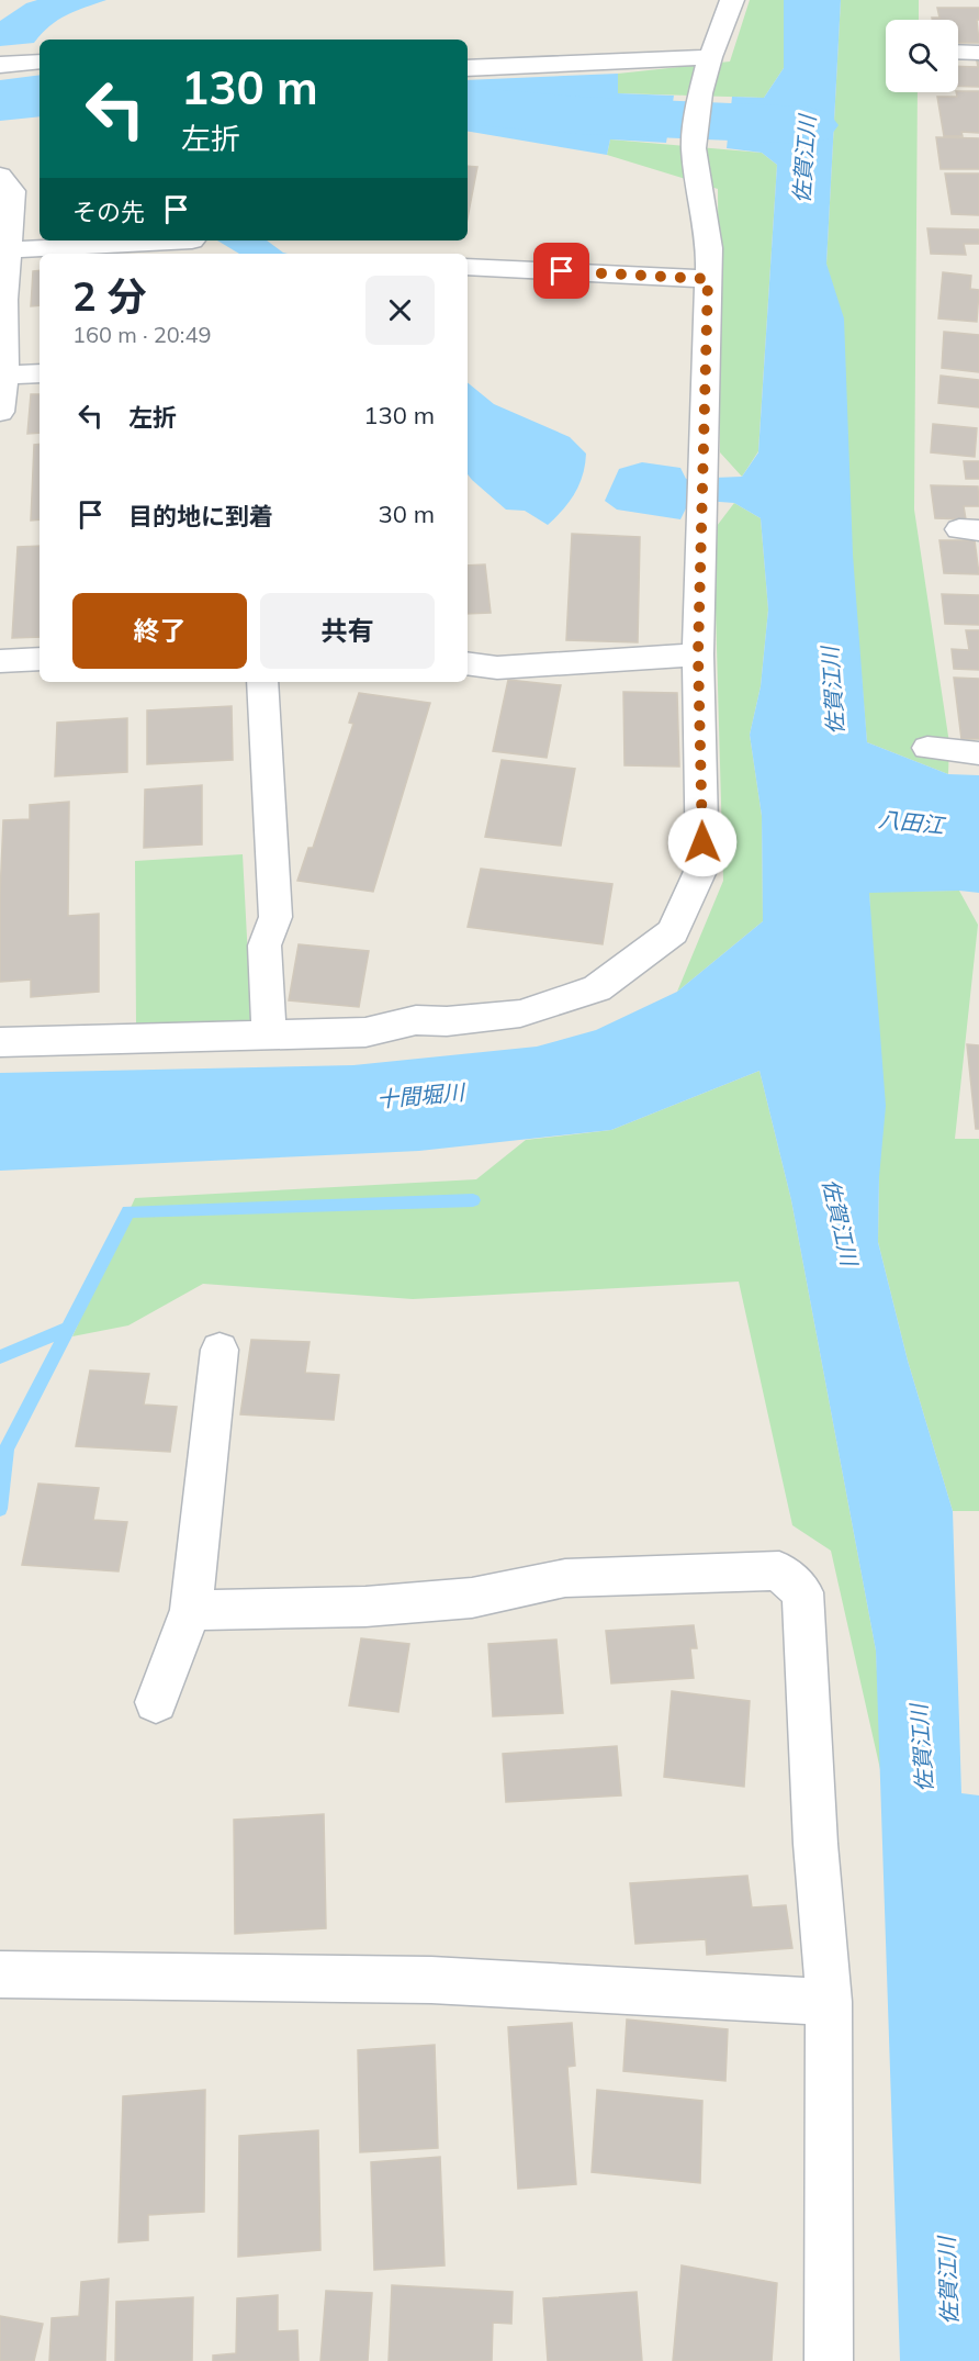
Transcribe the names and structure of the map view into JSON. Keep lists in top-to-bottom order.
{
  "water": ["佐賀江川", "八田江", "十間堀川"],
  "page": {
    "turn": ["130 m", "左折"],
    "then": "その先",
    "heading": ["2 分", "160 m · 20:49"],
    "list": [
      {
        "name": "左折",
        "value": "130 m"
      },
      {
        "name": "目的地に到着",
        "value": "30 m"
      }
    ],
    "buttons": ["終了", "共有"]
  }
}
